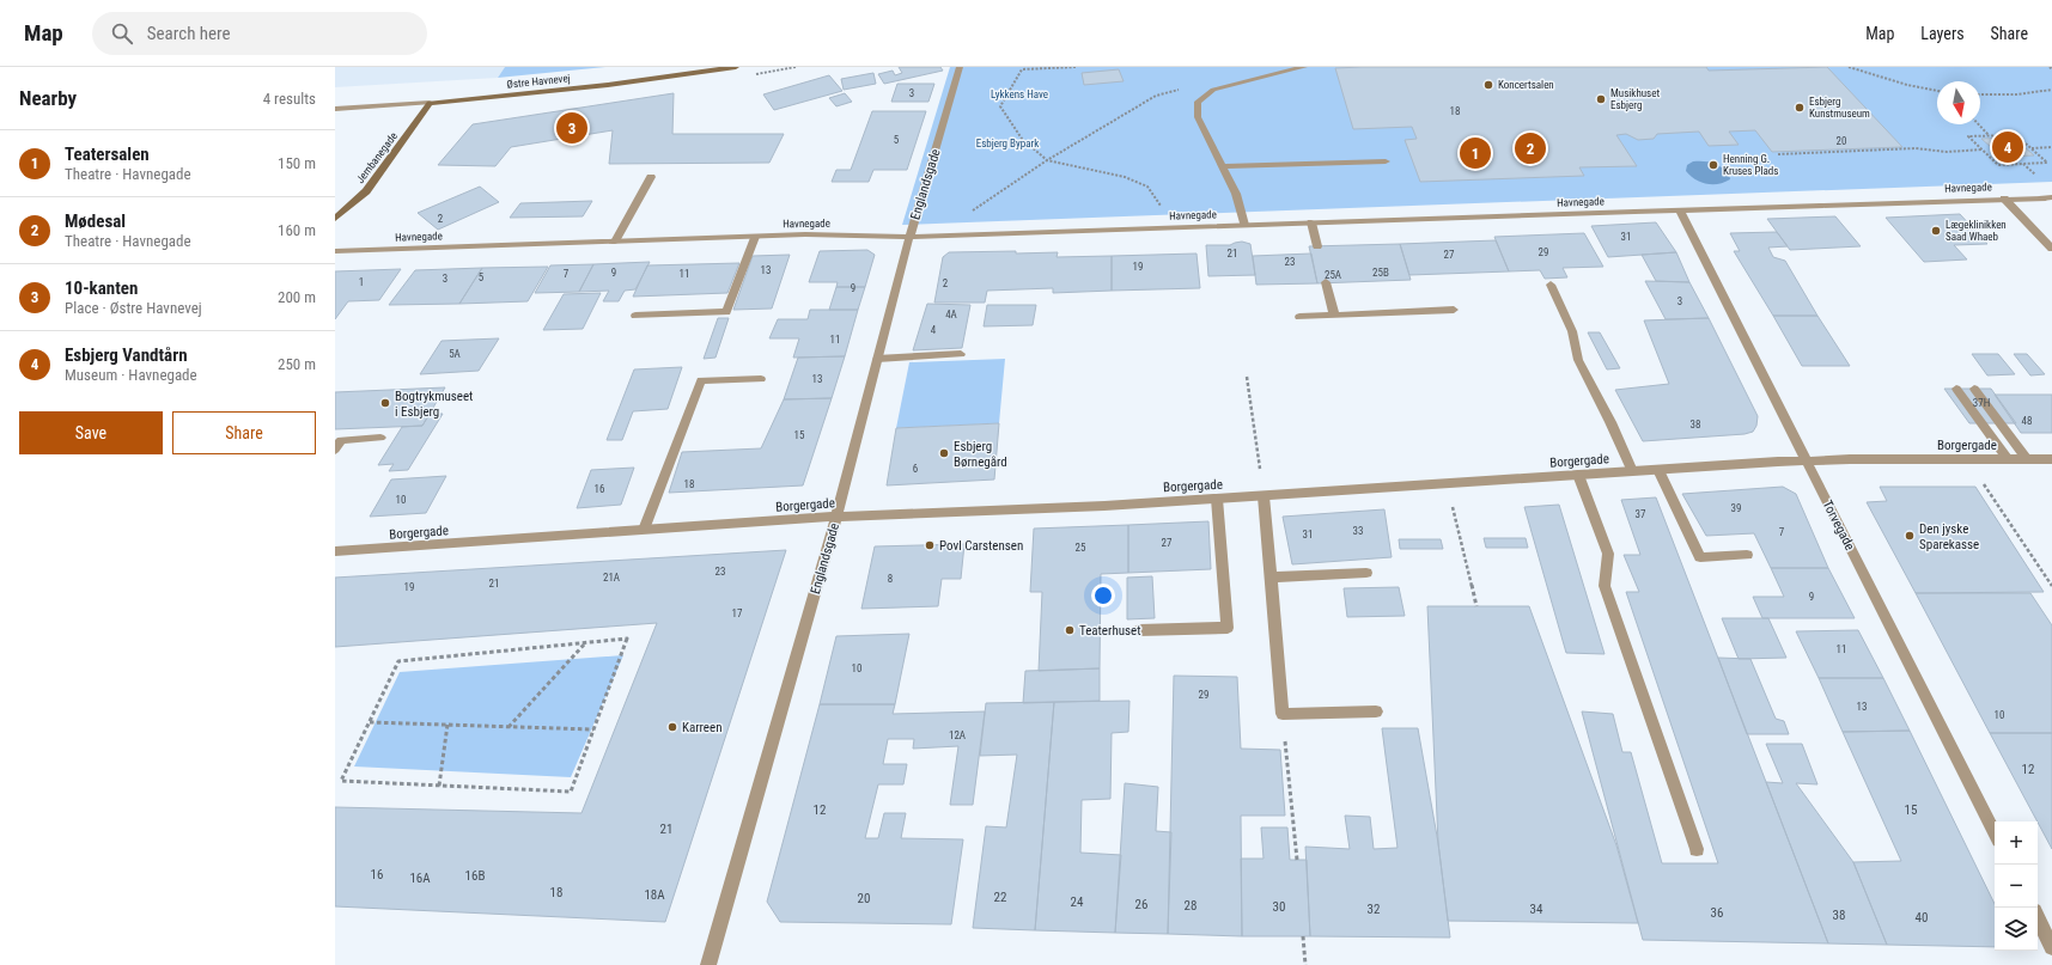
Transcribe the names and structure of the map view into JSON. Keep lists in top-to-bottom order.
{
  "streets": {
    "main road": ["Østre Havnevej", "Jernbanegade"],
    "street": [
      "Englandsgade",
      "Havnegade",
      "Borgergade",
      "Torvegade"
    ]
  },
  "crossings": [
    ["Østre Havnevej", "Jernbanegade"],
    ["Englandsgade", "Havnegade"],
    ["Englandsgade", "Borgergade"],
    ["Havnegade", "Torvegade"],
    ["Borgergade", "Torvegade"]
  ],
  "parks": ["Lykkens Have", "Esbjerg Bypark"],
  "places": [
    "Koncertsalen",
    "Musikhuset Esbjerg",
    "Esbjerg Kunstmuseum",
    "Henning G. Kruses Plads",
    "Lægeklinikken Saad Whaeb",
    "Bogtrykmuseet i Esbjerg",
    "Esbjerg Børnegård",
    "Den jyske Sparekasse",
    "Povl Carstensen",
    "Teaterhuset",
    "Karreen"
  ],
  "house_numbers": [
    "3",
    "18",
    "5",
    "20",
    "2",
    "31",
    "29",
    "21",
    "27",
    "23",
    "19",
    "13",
    "9",
    "25B",
    "7",
    "11",
    "25A",
    "5",
    "3",
    "1",
    "2",
    "9",
    "3",
    "4A",
    "4",
    "11",
    "5A",
    "13",
    "37H",
    "48",
    "38",
    "15",
    "6",
    "18",
    "16",
    "10",
    "39",
    "37",
    "33",
    "7",
    "31",
    "27",
    "25",
    "23",
    "21A",
    "8",
    "21",
    "19",
    "9",
    "17",
    "11",
    "10",
    "29",
    "13",
    "10",
    "12A",
    "12",
    "12",
    "15",
    "21",
    "16",
    "16B",
    "16A",
    "18",
    "18A",
    "22",
    "20",
    "24",
    "26",
    "28",
    "30",
    "32",
    "34",
    "36",
    "38",
    "40"
  ],
  "north": "bottom",
  "page": {
    "header": "Map",
    "search": "Search here",
    "nav": ["Map", "Layers", "Share"],
    "heading": ["Nearby", "4 results"],
    "pins": [
      "3",
      "4",
      "2",
      "1"
    ],
    "list": [
      {
        "mark": "1",
        "name": "Teatersalen",
        "note": "Theatre · Havnegade",
        "value": "150 m"
      },
      {
        "mark": "2",
        "name": "Mødesal",
        "note": "Theatre · Havnegade",
        "value": "160 m"
      },
      {
        "mark": "3",
        "name": "10-kanten",
        "note": "Place · Østre Havnevej",
        "value": "200 m"
      },
      {
        "mark": "4",
        "name": "Esbjerg Vandtårn",
        "note": "Museum · Havnegade",
        "value": "250 m"
      }
    ],
    "buttons": ["Save", "Share"],
    "map_buttons": ["+", "−"]
  }
}
